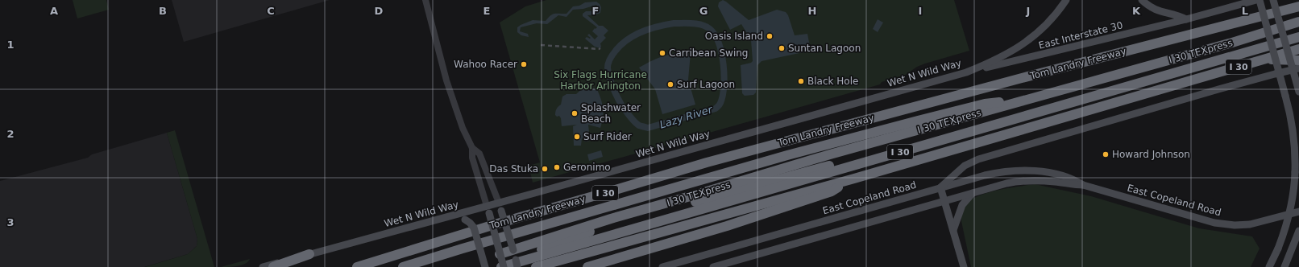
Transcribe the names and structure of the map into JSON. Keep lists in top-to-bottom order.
{
  "streets": {
    "highway": ["I 30 TEXpress", "Tom Landry Freeway", "I 30"],
    "main road": ["East Interstate 30", "Wet N Wild Way", "East Copeland Road"]
  },
  "crossings": [
    ["East Interstate 30", "Wet N Wild Way"]
  ],
  "water": ["Lazy River"],
  "parks": ["Six Flags Hurricane Harbor Arlington"],
  "places": [
    "Oasis Island",
    "Suntan Lagoon",
    "Carribean Swing",
    "Wahoo Racer",
    "Black Hole",
    "Surf Lagoon",
    "Splashwater Beach",
    "Surf Rider",
    "Howard Johnson",
    "Geronimo",
    "Das Stuka"
  ],
  "grid": {
    "columns": [
      "A",
      "B",
      "C",
      "D",
      "E",
      "F",
      "G",
      "H",
      "I",
      "J",
      "K",
      "L"
    ],
    "rows": ["1", "2", "3"]
  }
}
